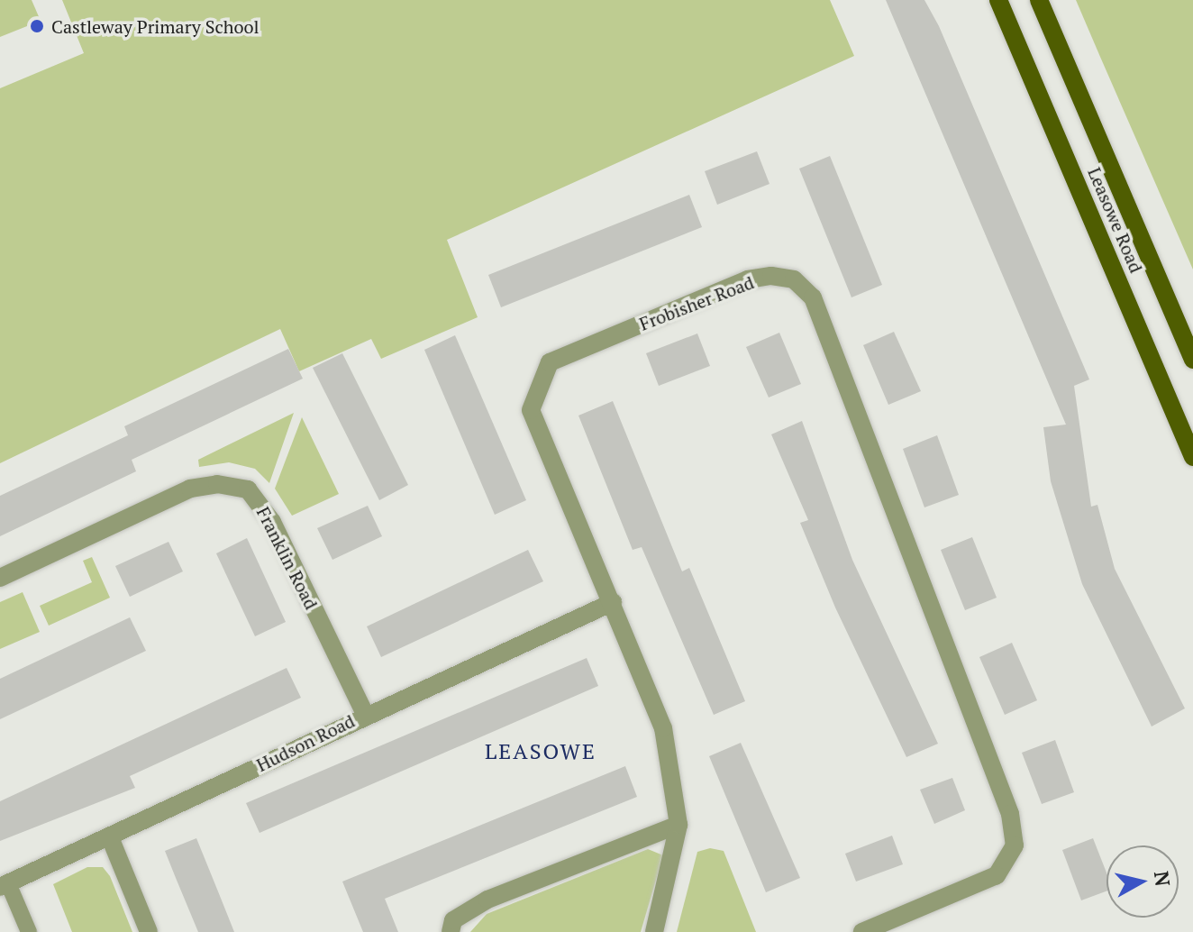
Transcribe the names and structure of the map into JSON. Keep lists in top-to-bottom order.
{
  "streets": {
    "main road": ["Leasowe Road"],
    "street": ["Frobisher Road", "Franklin Road", "Hudson Road"]
  },
  "crossings": [
    ["Frobisher Road", "Hudson Road"],
    ["Franklin Road", "Hudson Road"]
  ],
  "districts": ["LEASOWE"],
  "places": ["Castleway Primary School"],
  "north": "right"
}
